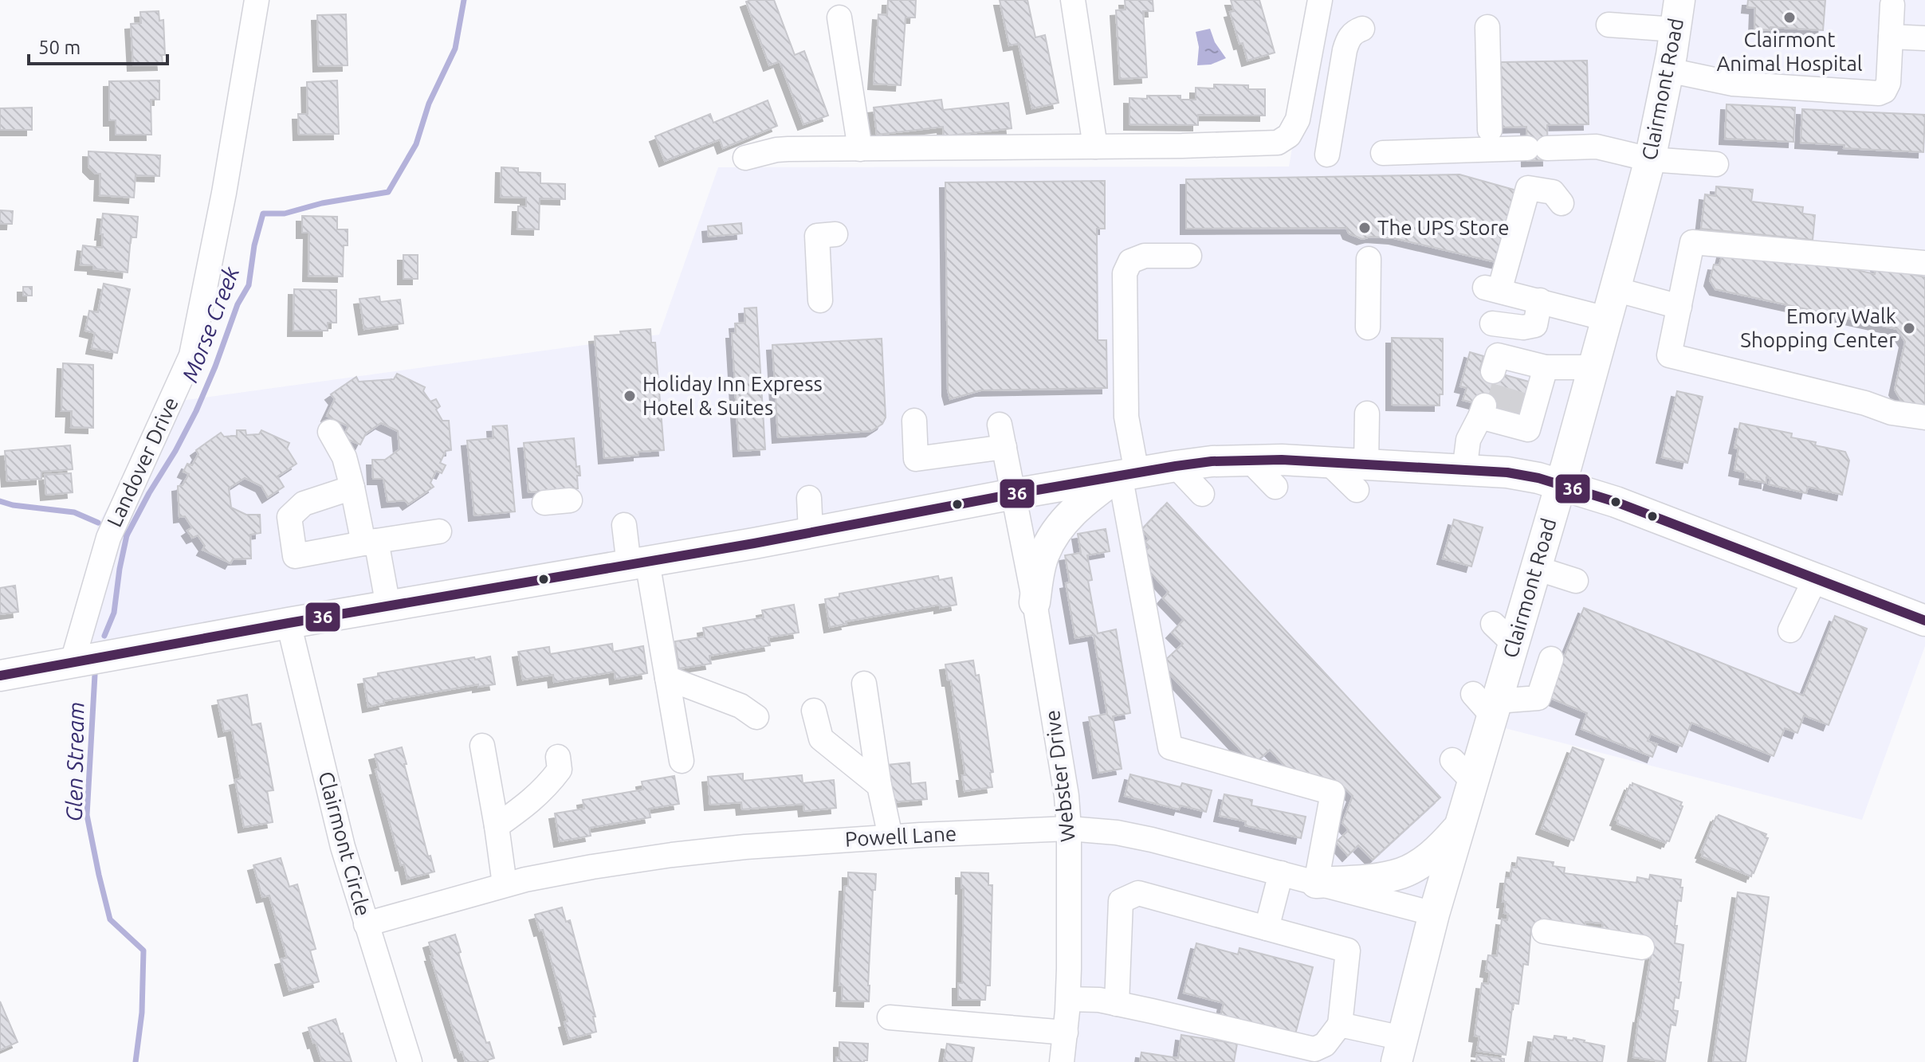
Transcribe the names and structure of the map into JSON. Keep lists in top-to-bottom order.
{
  "streets": {
    "main road": ["Clairmont Road"],
    "street": [
      "Landover Drive",
      "Webster Drive",
      "Powell Lane",
      "Clairmont Circle"
    ]
  },
  "crossings": [
    ["Clairmont Road", "Powell Lane"],
    ["Webster Drive", "Powell Lane"],
    ["Powell Lane", "Clairmont Circle"]
  ],
  "water": ["Morse Creek", "Glen Stream"],
  "places": [
    "Clairmont Animal Hospital",
    "The UPS Store",
    "Emory Walk Shopping Center",
    "Holiday Inn Express Hotel & Suites"
  ],
  "lines": ["transit line 36"],
  "scale_bar": "50 m"
}
